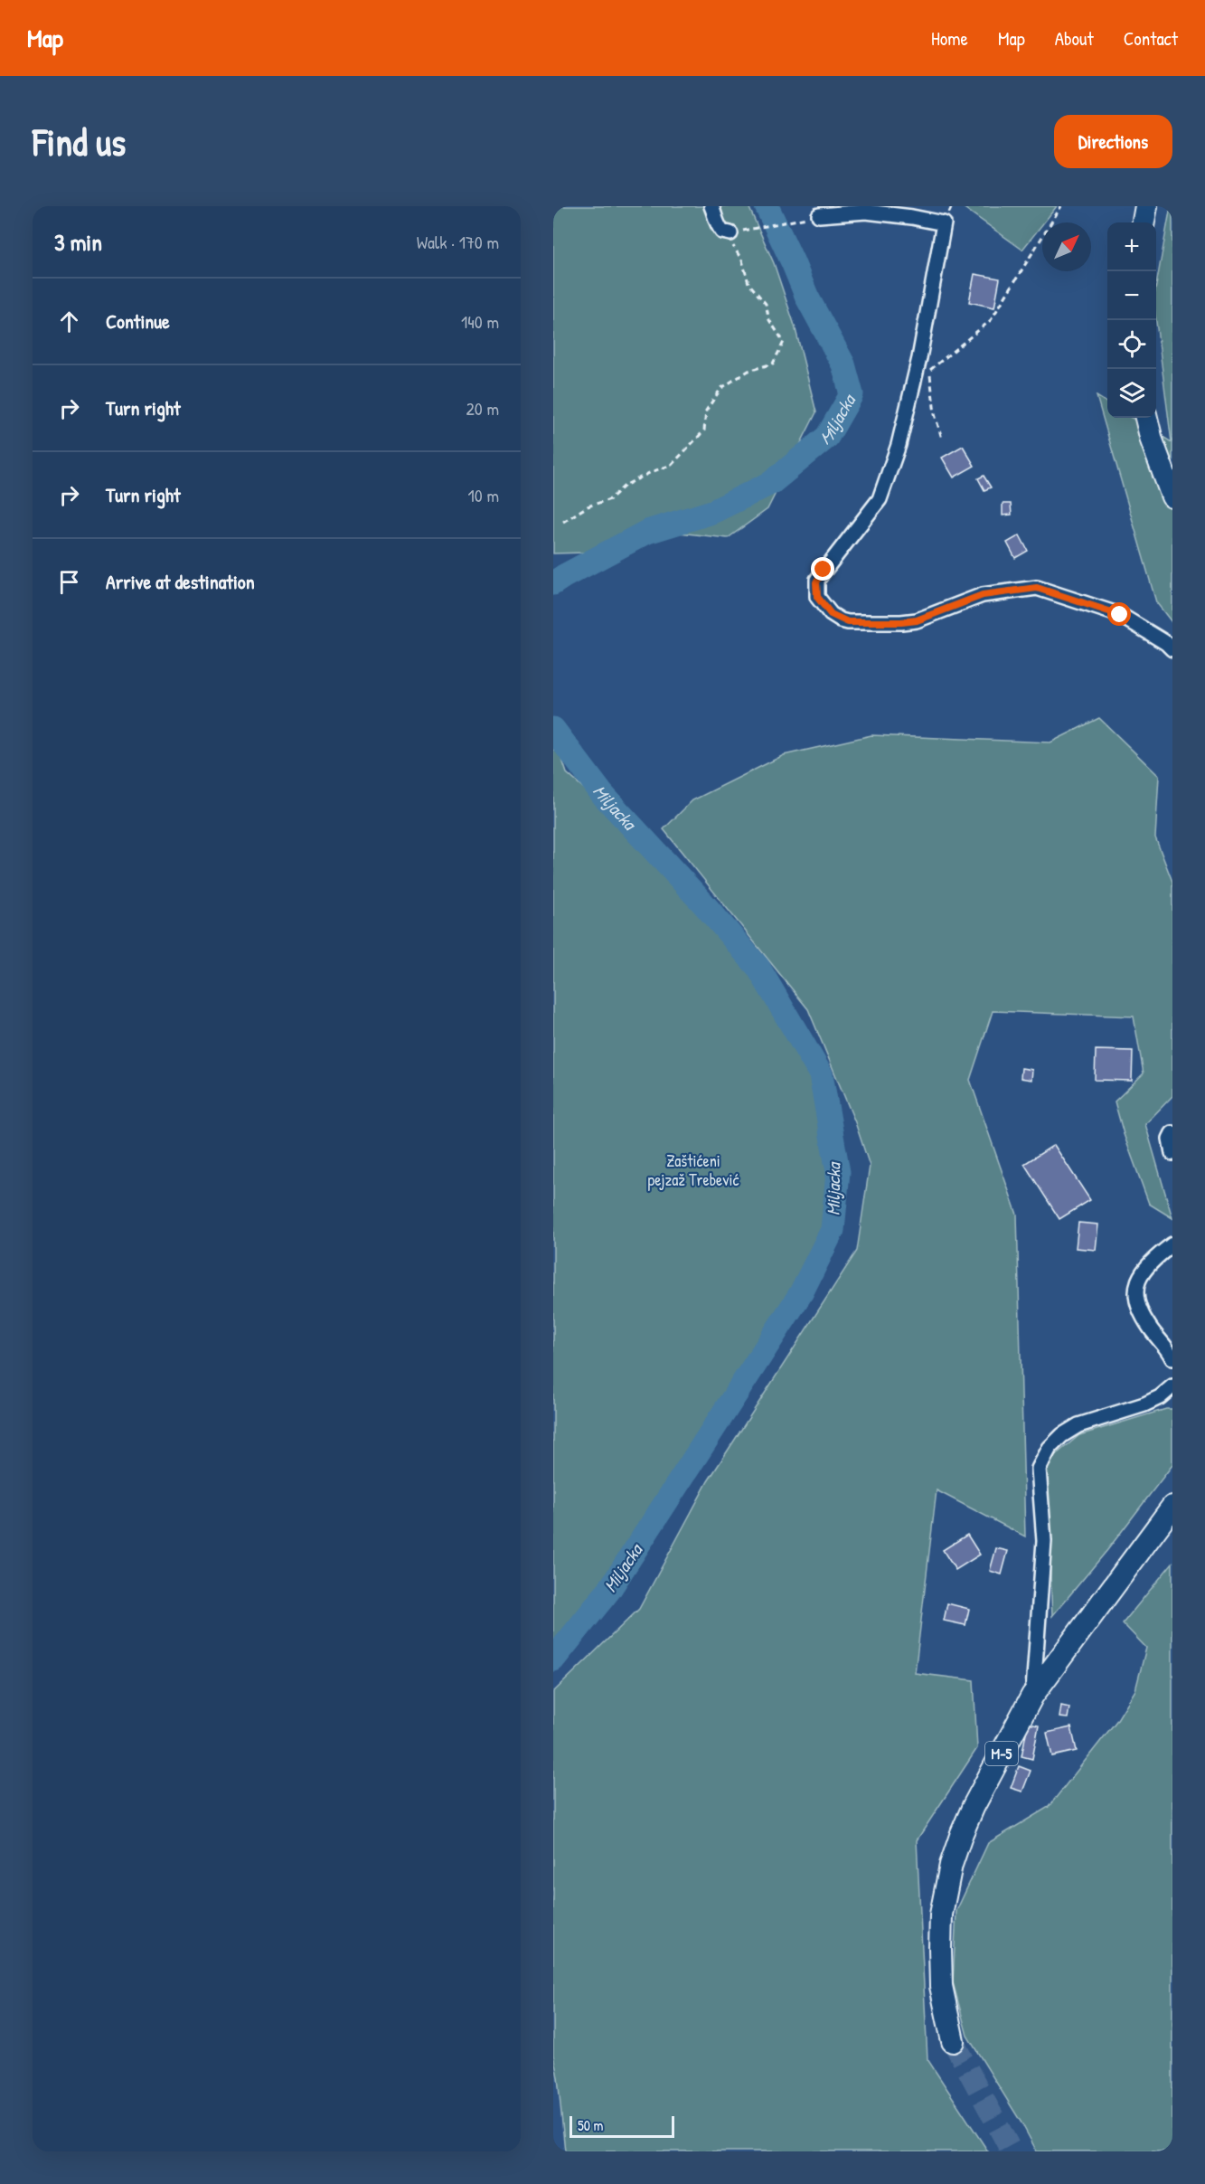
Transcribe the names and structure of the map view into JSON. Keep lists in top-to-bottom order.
{
  "streets": {
    "main road": ["M-5"]
  },
  "water": ["Miljacka"],
  "parks": ["Zaštićeni pejzaž Trebević"],
  "scale_bar": "50 m",
  "north": "top right",
  "page": {
    "header": "Map",
    "nav": [
      "Home",
      "Map",
      "About",
      "Contact"
    ],
    "buttons": "Directions",
    "title": "Find us",
    "heading": ["3 min", "Walk · 170 m"],
    "map_buttons": ["+", "−"],
    "list": [
      ["Continue", "140 m"],
      ["Turn right", "20 m"],
      ["Turn right", "10 m"],
      "Arrive at destination"
    ],
    "scale": "50 m"
  }
}
